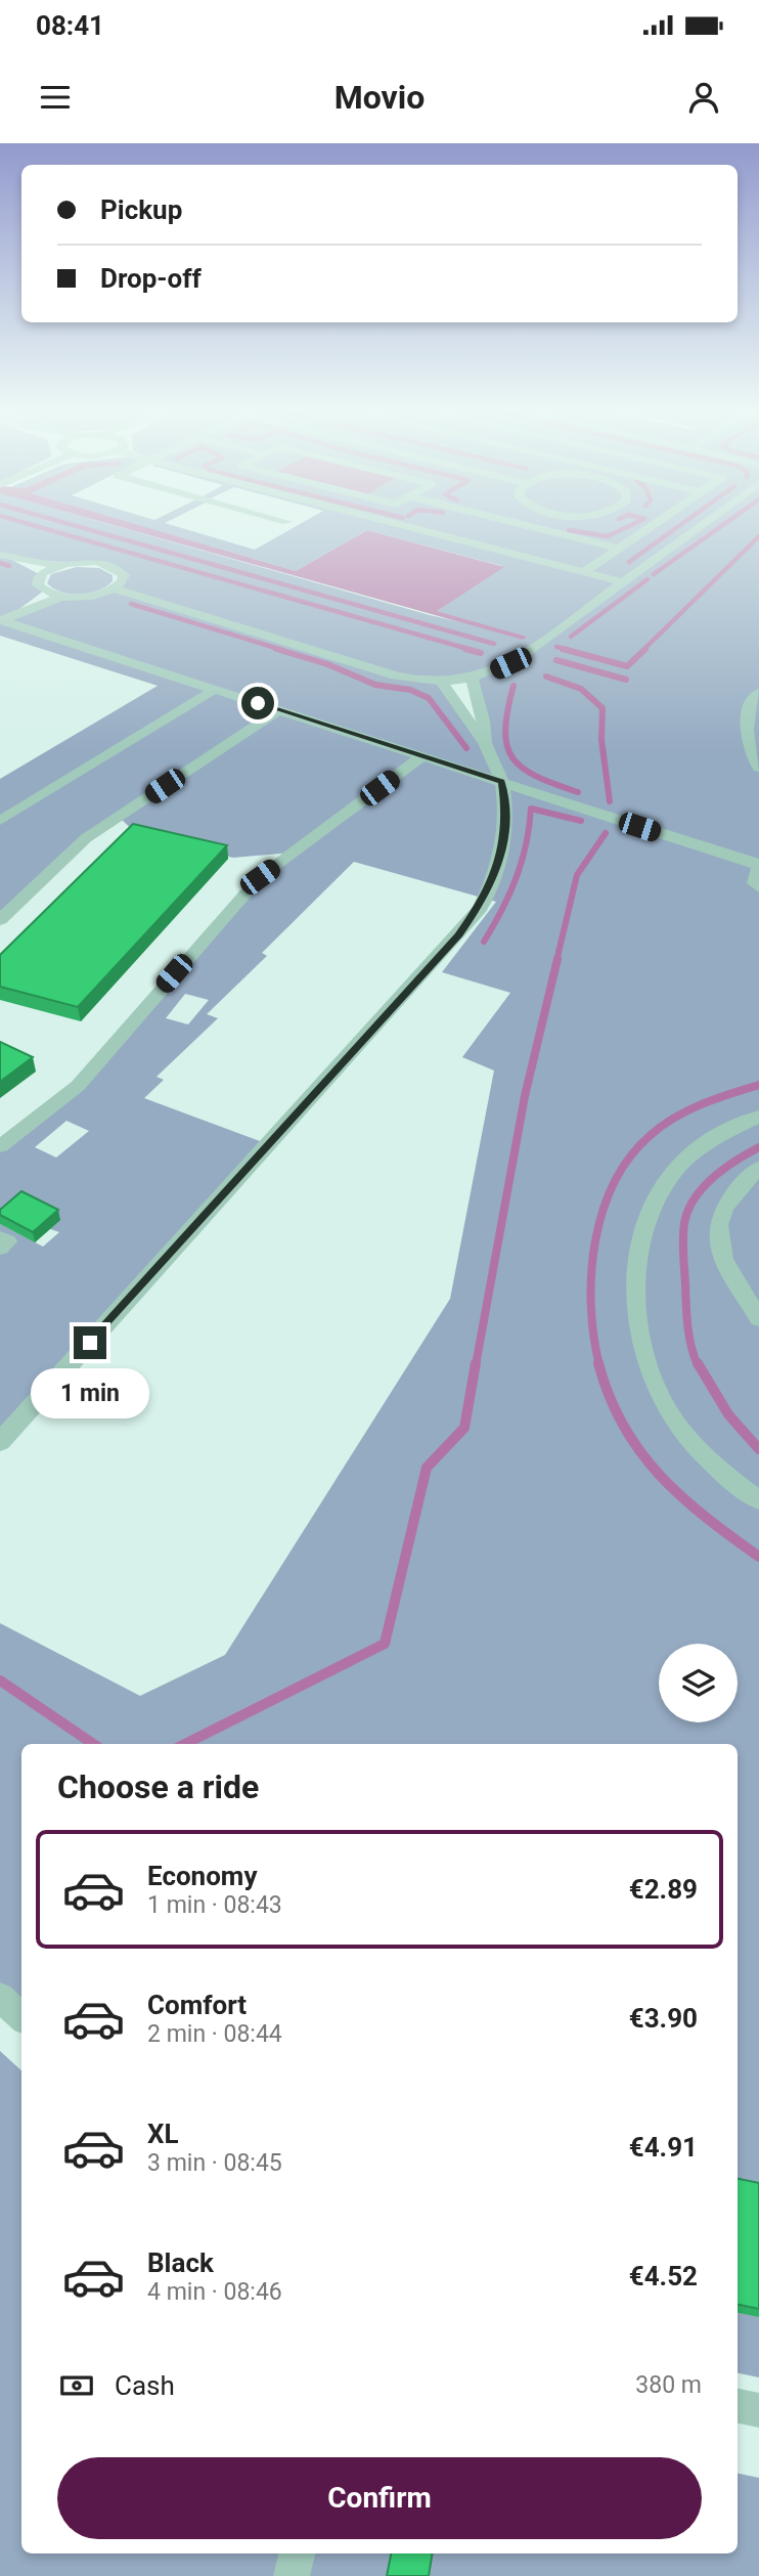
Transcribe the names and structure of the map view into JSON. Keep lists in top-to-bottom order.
{
  "page": {
    "status": "08:41",
    "header": "Movio",
    "banner": ["Pickup", "Drop-off"],
    "bubble": "1 min",
    "heading": "Choose a ride",
    "list": [
      {
        "name": "Economy",
        "note": "1 min · 08:43",
        "value": "€2.89"
      },
      {
        "name": "Comfort",
        "note": "2 min · 08:44",
        "value": "€3.90"
      },
      {
        "name": "XL",
        "note": "3 min · 08:45",
        "value": "€4.91"
      },
      {
        "name": "Black",
        "note": "4 min · 08:46",
        "value": "€4.52"
      }
    ],
    "pay": ["Cash", "380 m"],
    "buttons": "Confirm"
  }
}
